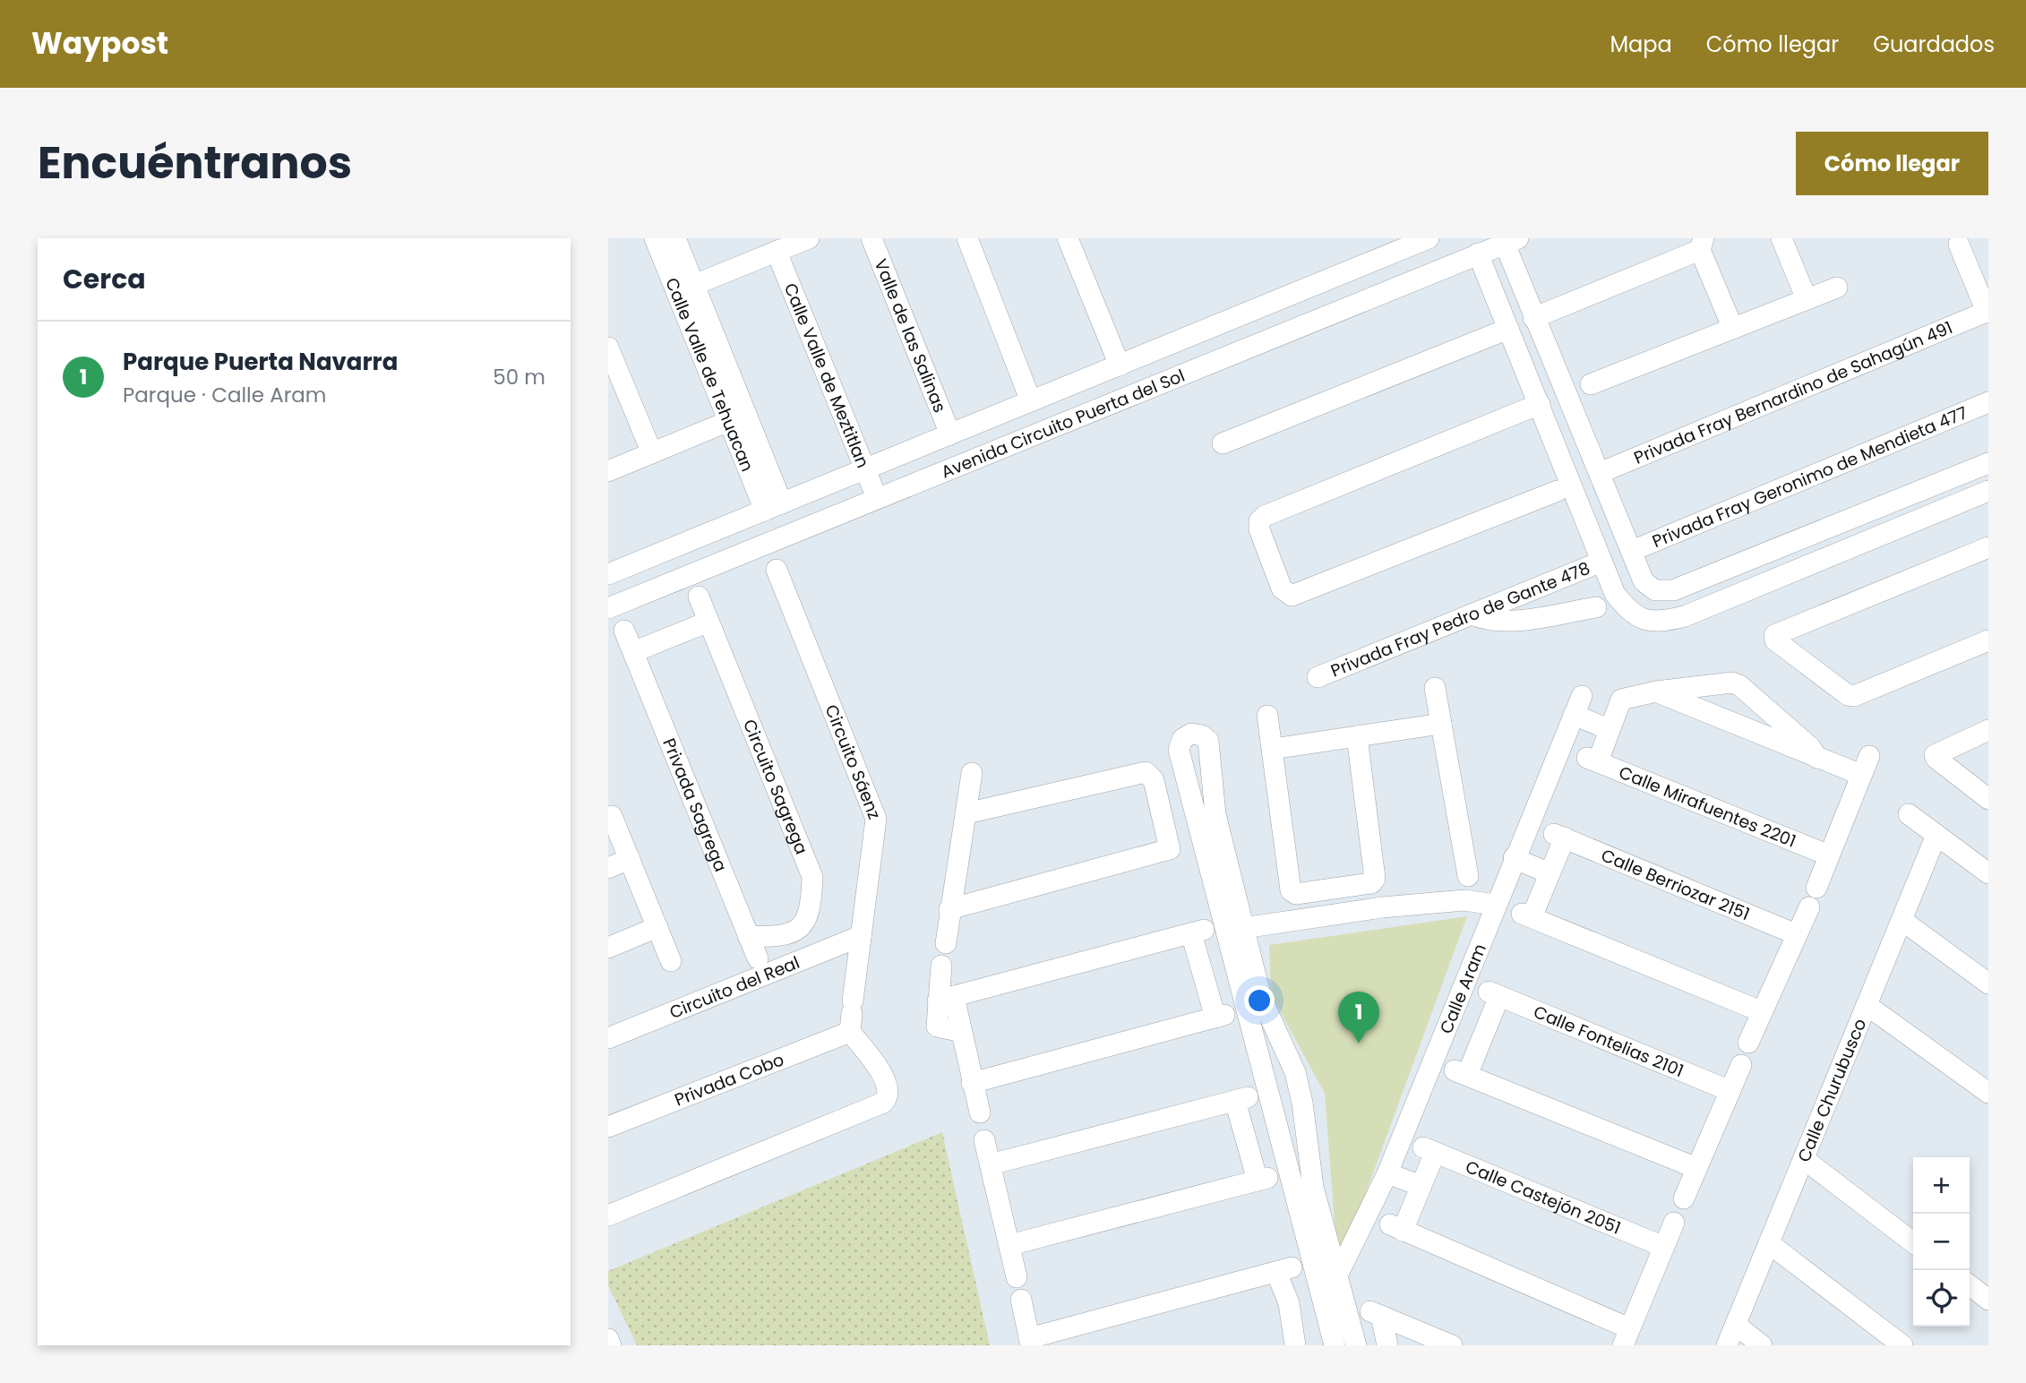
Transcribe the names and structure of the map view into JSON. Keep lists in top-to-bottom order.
{
  "streets": {
    "street": [
      "Valle de las Salinas",
      "Calle Valle de Tehuacan",
      "Calle Valle de Meztitlan",
      "Privada Fray Bernardino de Sahagún 491",
      "Avenida Circuito Puerta del Sol",
      "Privada Fray Geronimo de Mendieta 477",
      "Privada Fray Pedro de Gante 478",
      "Circuito Sáenz",
      "Circuito Sagrega",
      "Privada Sagrega",
      "Calle Mirafuentes 2201",
      "Calle Berriozar 2151",
      "Circuito del Real",
      "Calle Aram",
      "Calle Fontelias 2101",
      "Privada Cobo",
      "Calle Churubusco",
      "Calle Castejón 2051"
    ]
  },
  "crossings": [
    ["Valle de las Salinas", "Avenida Circuito Puerta del Sol"],
    ["Calle Valle de Tehuacan", "Avenida Circuito Puerta del Sol"],
    ["Calle Valle de Meztitlan", "Avenida Circuito Puerta del Sol"],
    ["Circuito Sáenz", "Circuito del Real"],
    ["Circuito Sáenz", "Privada Cobo"],
    ["Calle Mirafuentes 2201", "Calle Aram"]
  ],
  "page": {
    "header": "Waypost",
    "nav": ["Mapa", "Cómo llegar", "Guardados"],
    "title": "Encuéntranos",
    "buttons": "Cómo llegar",
    "heading": "Cerca",
    "list": [
      {
        "mark": "1",
        "name": "Parque Puerta Navarra",
        "note": "Parque · Calle Aram",
        "value": "50 m"
      }
    ],
    "pins": "1",
    "map_buttons": ["+", "−"]
  }
}
